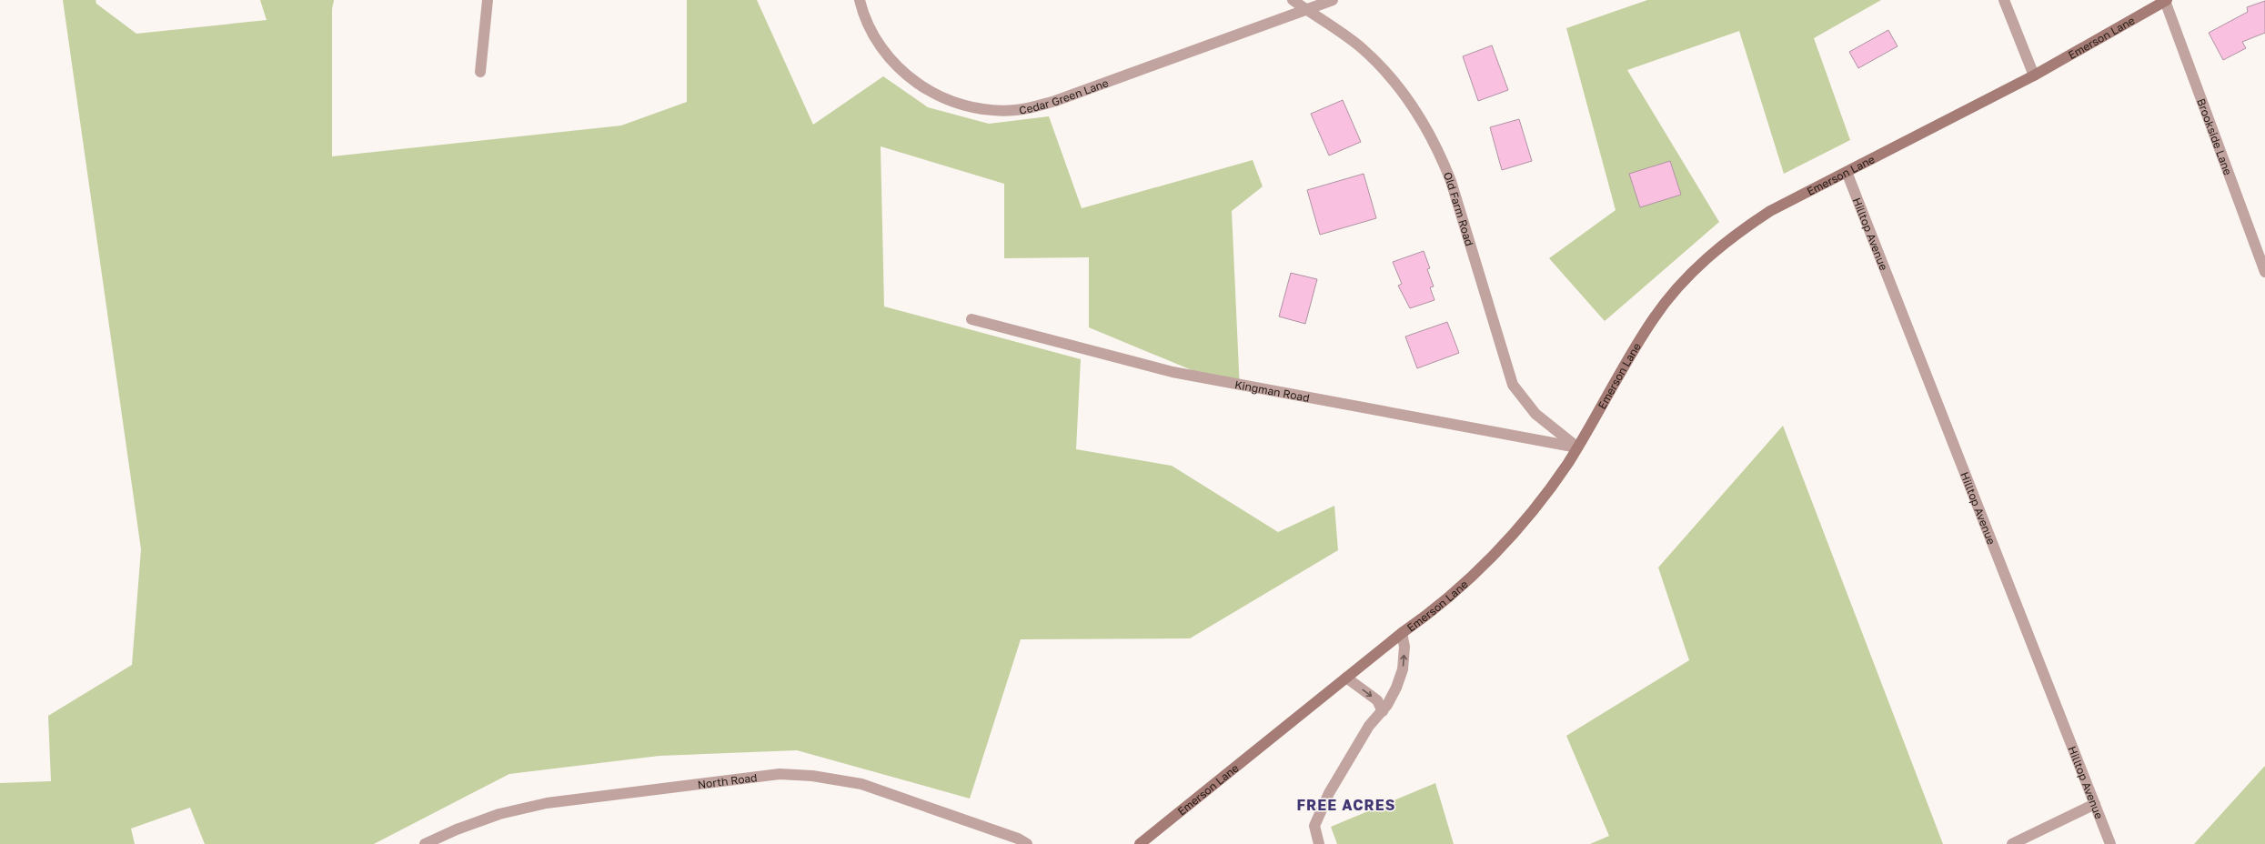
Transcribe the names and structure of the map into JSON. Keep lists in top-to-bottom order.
{
  "streets": {
    "street": [
      "Emerson Lane",
      "Cedar Green Lane",
      "Brookside Lane",
      "Old Farm Road",
      "Hilltop Avenue",
      "Kingman Road",
      "North Road"
    ]
  },
  "crossings": [
    ["Emerson Lane", "Brookside Lane"],
    ["Emerson Lane", "Old Farm Road"],
    ["Emerson Lane", "Hilltop Avenue"],
    ["Emerson Lane", "Kingman Road"],
    ["Cedar Green Lane", "Old Farm Road"],
    ["Old Farm Road", "Kingman Road"]
  ],
  "districts": ["FREE ACRES"]
}
